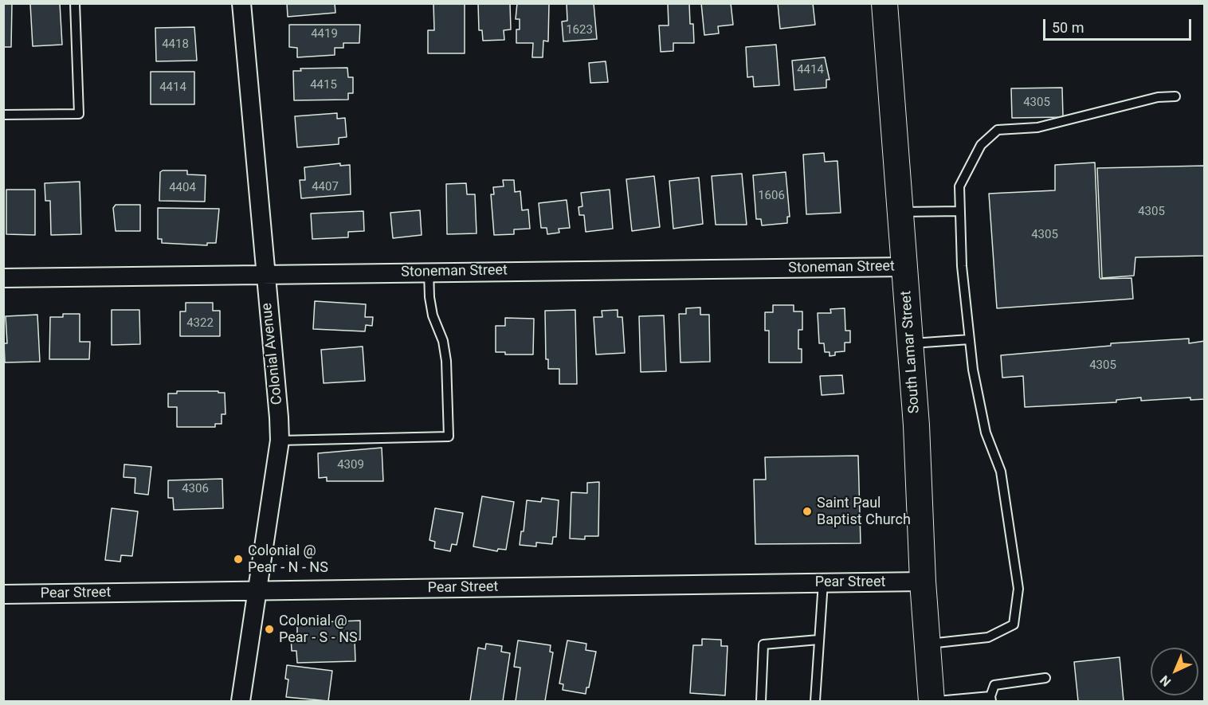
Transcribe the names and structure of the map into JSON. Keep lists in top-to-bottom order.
{
  "streets": {
    "main road": ["South Lamar Street"],
    "street": ["Stoneman Street", "Colonial Avenue", "Pear Street"]
  },
  "crossings": [
    ["Stoneman Street", "South Lamar Street"],
    ["Stoneman Street", "Colonial Avenue"],
    ["South Lamar Street", "Pear Street"],
    ["Colonial Avenue", "Pear Street"]
  ],
  "places": ["Saint Paul Baptist Church", "Colonial @ Pear - N - NS", "Colonial @ Pear - S - NS"],
  "house_numbers": [
    "1623",
    "4419",
    "4418",
    "4414",
    "4415",
    "4414",
    "4305",
    "4407",
    "4404",
    "1606",
    "4305",
    "4305",
    "4322",
    "4305",
    "4309",
    "4306"
  ],
  "scale_bar": "50 m",
  "north": "bottom left"
}
